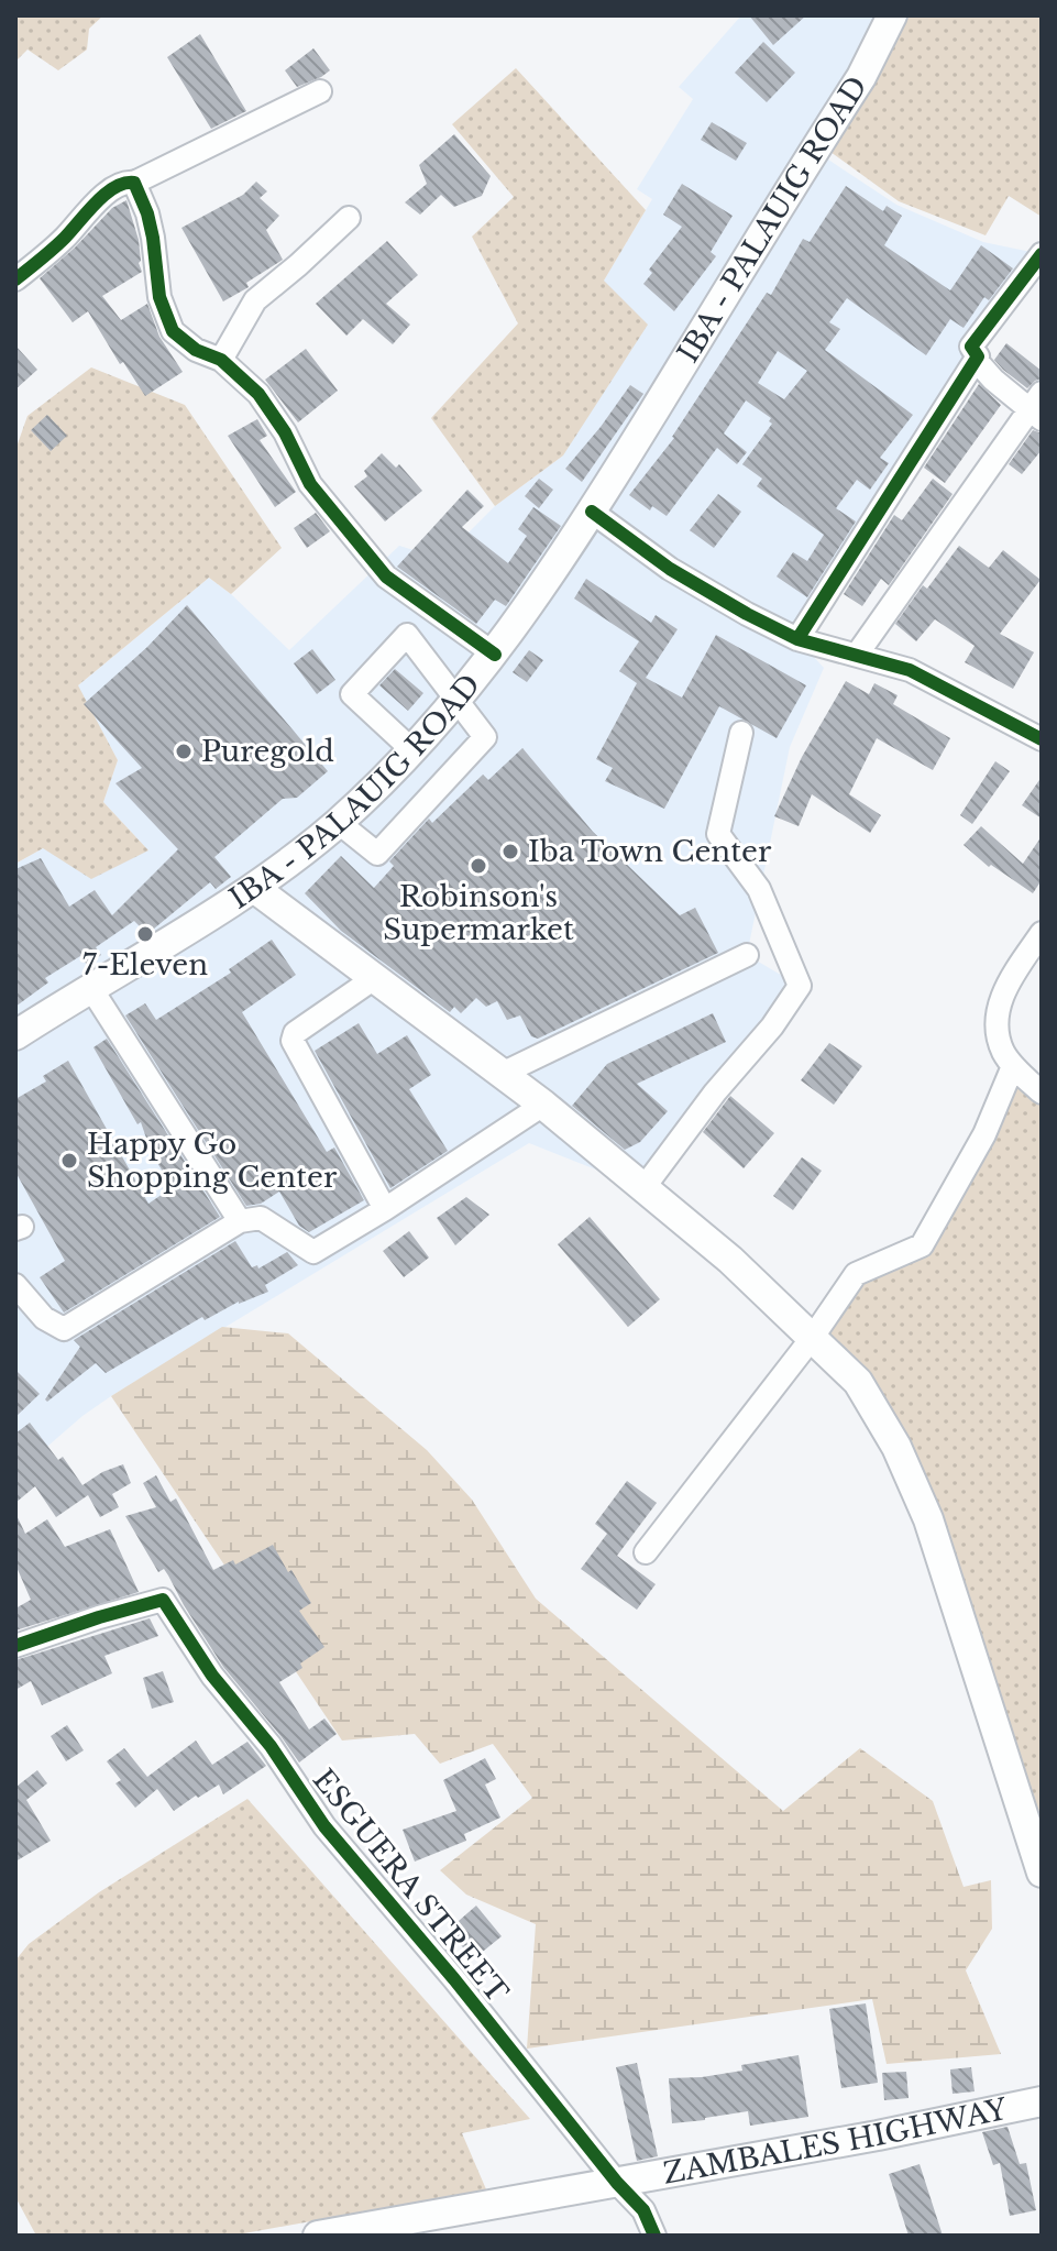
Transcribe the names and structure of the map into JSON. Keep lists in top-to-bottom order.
{
  "streets": {
    "main road": ["IBA - PALAUIG ROAD", "ZAMBALES HIGHWAY"],
    "street": ["ESGUERA STREET"]
  },
  "crossings": [
    ["ESGUERA STREET", "ZAMBALES HIGHWAY"]
  ],
  "places": [
    "Puregold",
    "Iba Town Center",
    "Robinson's Supermarket",
    "7-Eleven",
    "Happy Go Shopping Center"
  ]
}
